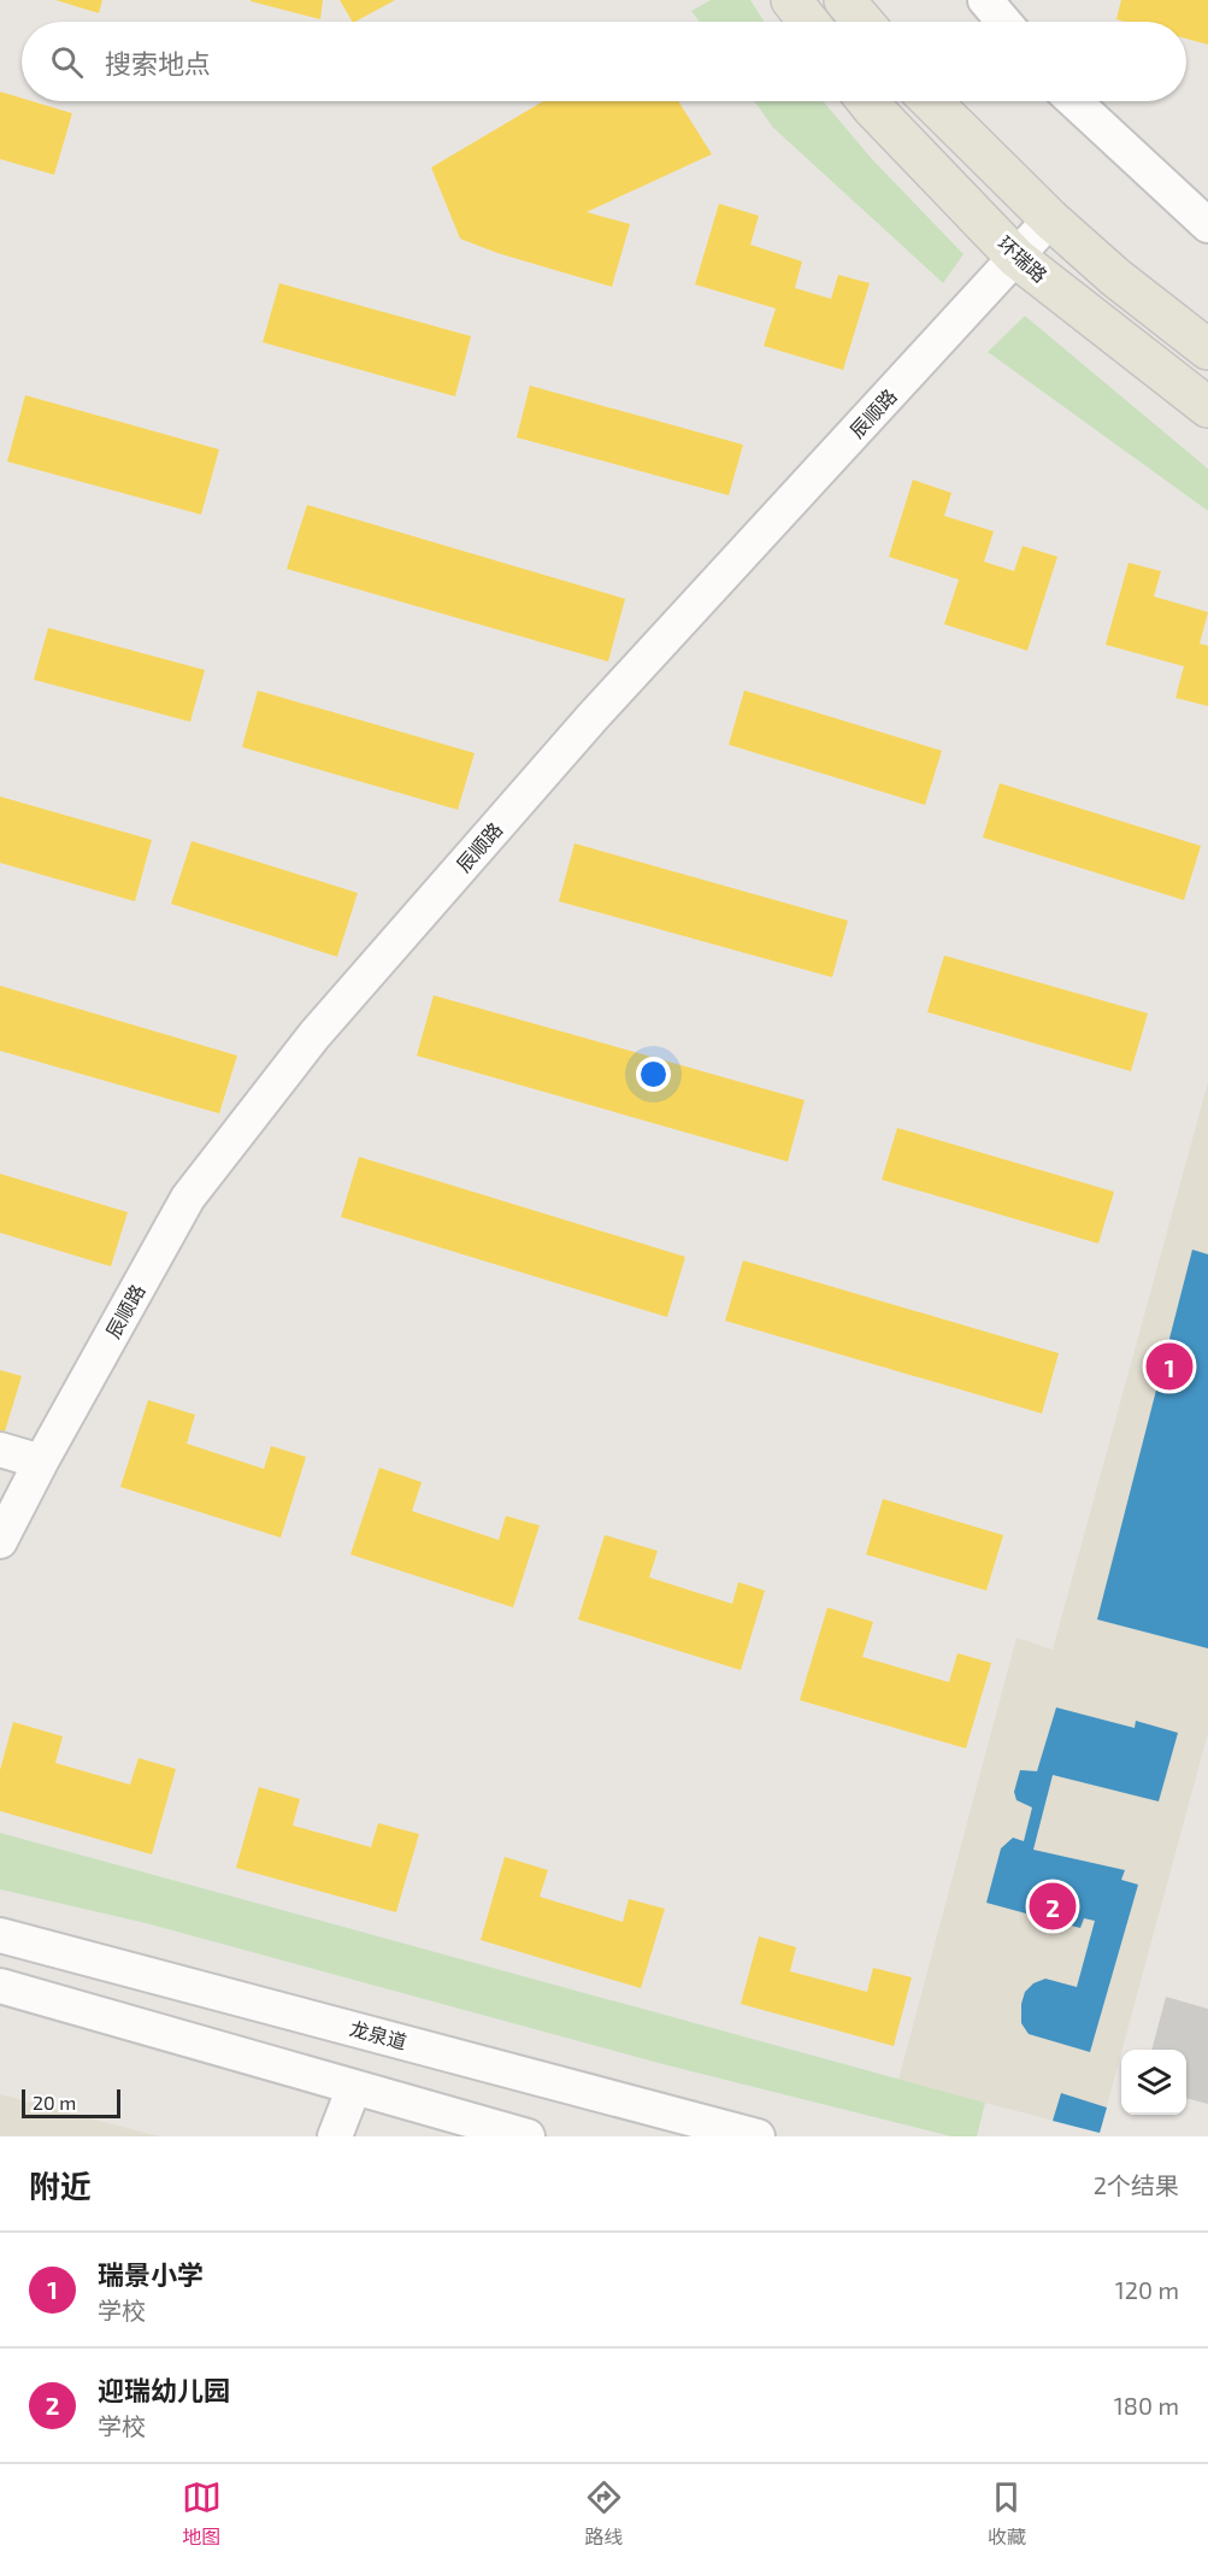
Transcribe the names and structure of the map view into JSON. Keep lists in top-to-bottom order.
{
  "streets": {
    "main road": ["环瑞路"],
    "street": ["辰顺路", "龙泉道"]
  },
  "crossings": [
    ["环瑞路", "辰顺路"]
  ],
  "scale_bar": "20 m",
  "page": {
    "search": "搜索地点",
    "pins": ["1", "2"],
    "scale": "20 m",
    "heading": ["附近", "2个结果"],
    "list": [
      {
        "mark": "1",
        "name": "瑞景小学",
        "note": "学校",
        "value": "120 m"
      },
      {
        "mark": "2",
        "name": "迎瑞幼儿园",
        "note": "学校",
        "value": "180 m"
      }
    ],
    "nav": ["地图", "路线", "收藏"]
  }
}
